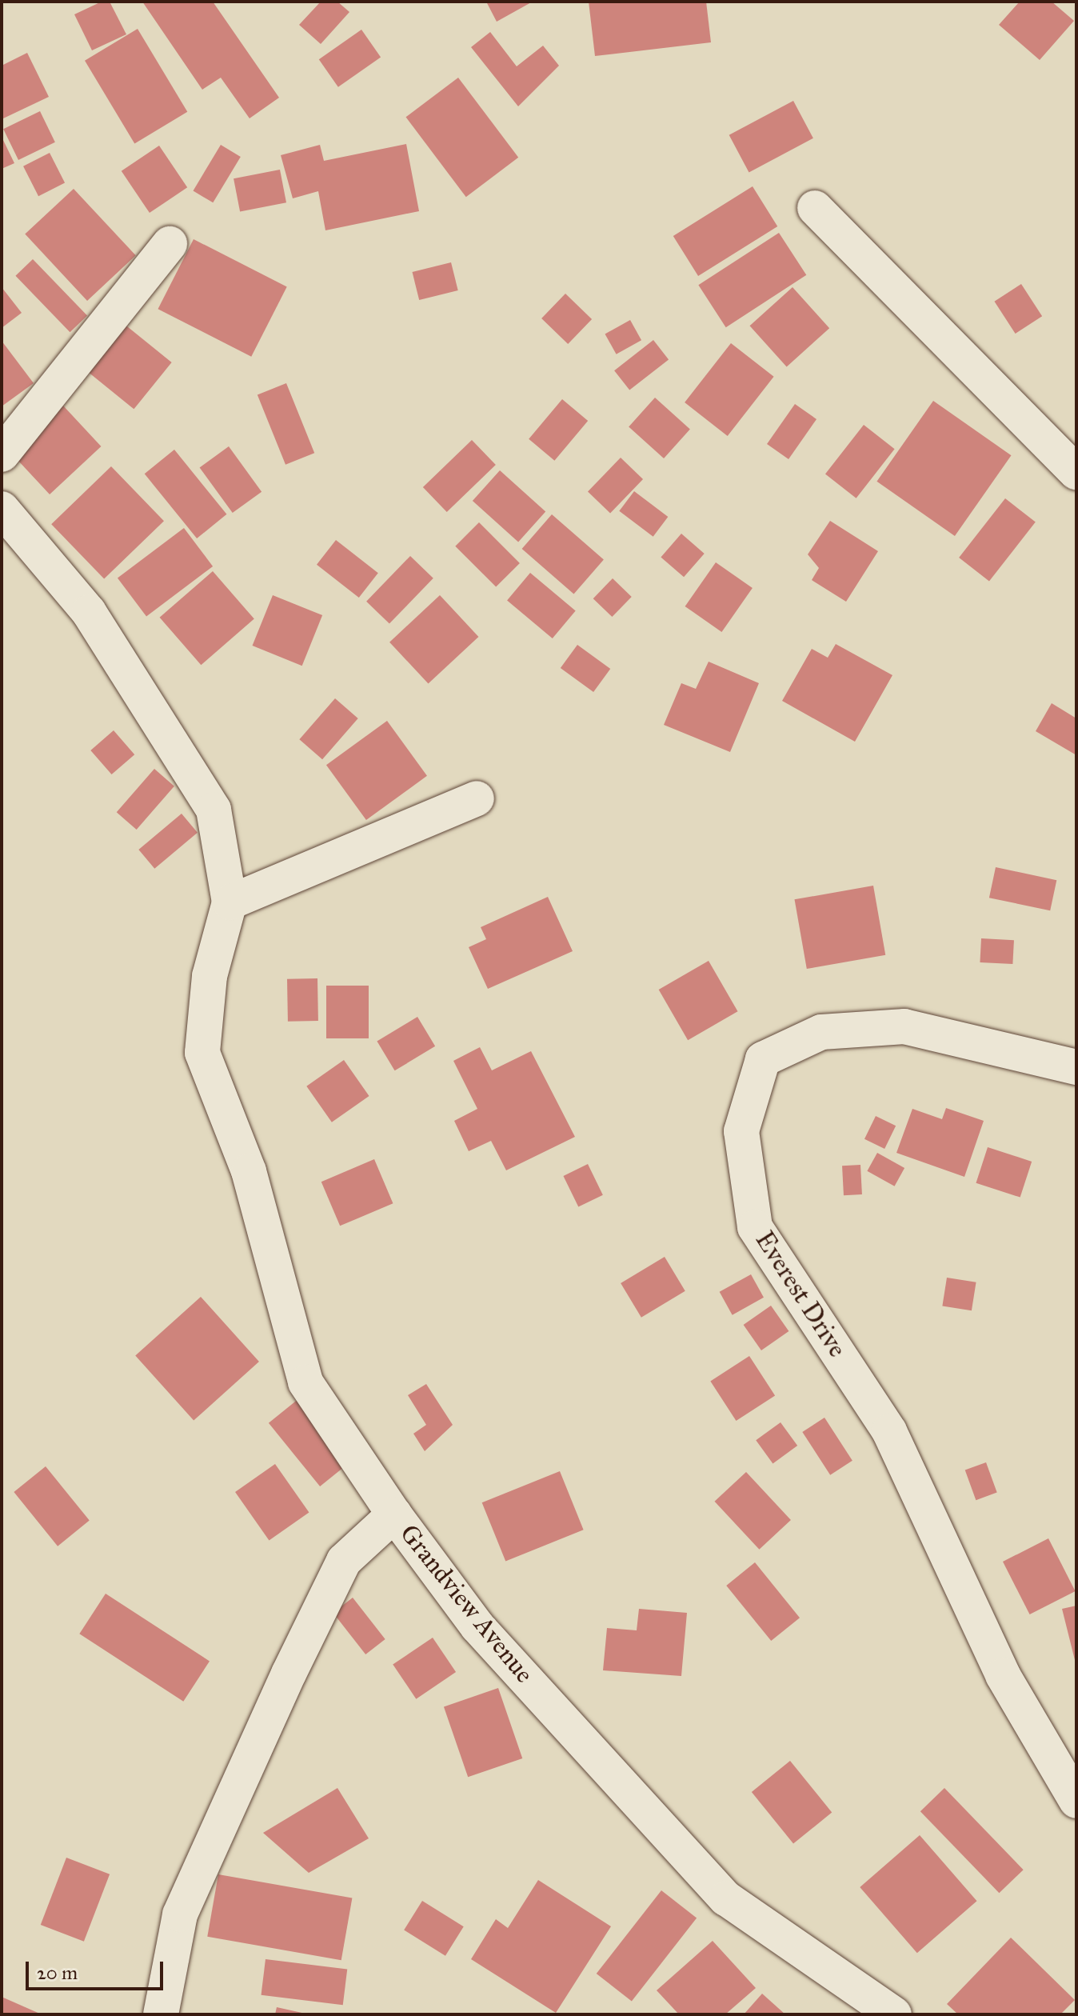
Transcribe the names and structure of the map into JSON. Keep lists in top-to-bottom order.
{
  "streets": {
    "street": ["Everest Drive", "Grandview Avenue"]
  },
  "scale_bar": "20 m"
}
